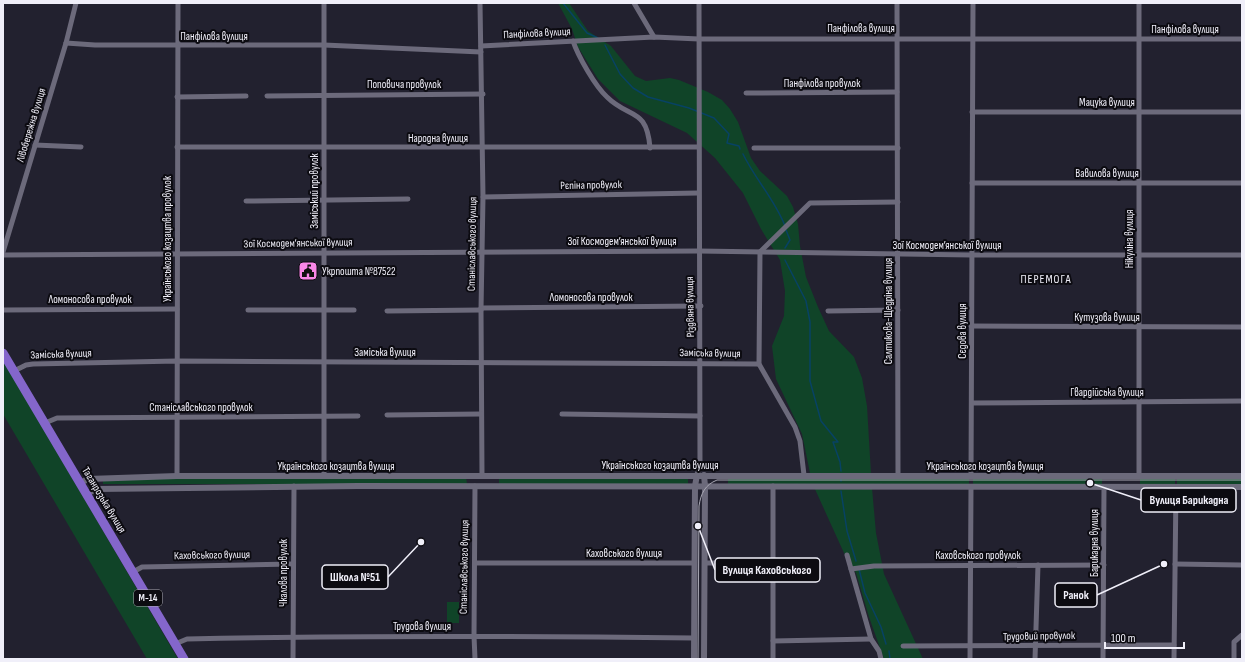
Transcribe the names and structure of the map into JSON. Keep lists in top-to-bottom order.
{
  "streets": {
    "highway": ["Таганрозька вулиця", "М-14"],
    "street": [
      "Панфілова вулиця",
      "Панфілова провулок",
      "Поповича провулок",
      "Мацука вулиця",
      "Лівобережна вулиця",
      "Народна вулиця",
      "Вавилова вулиця",
      "Рєпіна провулок",
      "Заміський провулок",
      "Українського козацтва провулок",
      "Нікуліна вулиця",
      "Зої Космодем’янської вулиця",
      "Станіславського вулиця",
      "Ломоносова провулок",
      "Різдвяна вулиця",
      "Салтикова-Щедріна вулиця",
      "Кутузова вулиця",
      "Сєдова вулиця",
      "Заміська вулиця",
      "Гвардійська вулиця",
      "Станіславського провулок",
      "Українського козацтва вулиця",
      "Барикадна вулиця",
      "Каховського вулиця",
      "Каховського провулок",
      "Чкалова провулок",
      "Трудова вулиця",
      "Трудовий провулок"
    ]
  },
  "crossings": [
    ["Панфілова вулиця", "Лівобережна вулиця"],
    ["Панфілова вулиця", "Заміський провулок"],
    ["Панфілова вулиця", "Українського козацтва провулок"],
    ["Панфілова вулиця", "Нікуліна вулиця"],
    ["Панфілова вулиця", "Станіславського вулиця"],
    ["Панфілова вулиця", "Різдвяна вулиця"],
    ["Панфілова вулиця", "Салтикова-Щедріна вулиця"],
    ["Панфілова вулиця", "Сєдова вулиця"],
    ["Панфілова провулок", "Салтикова-Щедріна вулиця"],
    ["Поповича провулок", "Заміський провулок"],
    ["Поповича провулок", "Станіславського вулиця"],
    ["Мацука вулиця", "Нікуліна вулиця"],
    ["Мацука вулиця", "Сєдова вулиця"],
    ["Народна вулиця", "Заміський провулок"],
    ["Народна вулиця", "Українського козацтва провулок"],
    ["Народна вулиця", "Станіславського вулиця"],
    ["Народна вулиця", "Різдвяна вулиця"],
    ["Вавилова вулиця", "Нікуліна вулиця"],
    ["Вавилова вулиця", "Сєдова вулиця"],
    ["Рєпіна провулок", "Станіславського вулиця"],
    ["Рєпіна провулок", "Різдвяна вулиця"],
    ["Заміський провулок", "Зої Космодем’янської вулиця"],
    ["Заміський провулок", "Заміська вулиця"],
    ["Заміський провулок", "Станіславського провулок"],
    ["Заміський провулок", "Українського козацтва вулиця"],
    ["Українського козацтва провулок", "Зої Космодем’янської вулиця"],
    ["Українського козацтва провулок", "Ломоносова провулок"],
    ["Українського козацтва провулок", "Заміська вулиця"],
    ["Українського козацтва провулок", "Станіславського провулок"],
    ["Українського козацтва провулок", "Українського козацтва вулиця"],
    ["Нікуліна вулиця", "Зої Космодем’янської вулиця"],
    ["Нікуліна вулиця", "Кутузова вулиця"],
    ["Нікуліна вулиця", "Гвардійська вулиця"],
    ["Нікуліна вулиця", "Українського козацтва вулиця"],
    ["Зої Космодем’янської вулиця", "Станіславського вулиця"],
    ["Зої Космодем’янської вулиця", "Різдвяна вулиця"],
    ["Зої Космодем’янської вулиця", "Салтикова-Щедріна вулиця"],
    ["Зої Космодем’янської вулиця", "Сєдова вулиця"],
    ["Станіславського вулиця", "Ломоносова провулок"],
    ["Станіславського вулиця", "Заміська вулиця"],
    ["Станіславського вулиця", "Українського козацтва вулиця"],
    ["Станіславського вулиця", "Каховського вулиця"],
    ["Станіславського вулиця", "Трудова вулиця"],
    ["Ломоносова провулок", "Різдвяна вулиця"],
    ["Різдвяна вулиця", "Заміська вулиця"],
    ["Різдвяна вулиця", "Українського козацтва вулиця"],
    ["Різдвяна вулиця", "Каховського вулиця"],
    ["Різдвяна вулиця", "Трудова вулиця"],
    ["Салтикова-Щедріна вулиця", "Українського козацтва вулиця"],
    ["Кутузова вулиця", "Сєдова вулиця"],
    ["Сєдова вулиця", "Гвардійська вулиця"],
    ["Сєдова вулиця", "Українського козацтва вулиця"],
    ["Сєдова вулиця", "Каховського провулок"],
    ["Сєдова вулиця", "Трудовий провулок"],
    ["Заміська вулиця", "Таганрозька вулиця"],
    ["Станіславського провулок", "Таганрозька вулиця"],
    ["Українського козацтва вулиця", "Таганрозька вулиця"],
    ["Українського козацтва вулиця", "Барикадна вулиця"],
    ["Українського козацтва вулиця", "Чкалова провулок"],
    ["Таганрозька вулиця", "Каховського вулиця"],
    ["Таганрозька вулиця", "Трудова вулиця"],
    ["Барикадна вулиця", "Каховського провулок"],
    ["Барикадна вулиця", "Трудовий провулок"],
    ["Каховського вулиця", "Чкалова провулок"],
    ["Чкалова провулок", "Трудова вулиця"]
  ],
  "districts": ["ПЕРЕМОГА"],
  "places": {
    "public building": ["Укрпошта №87522"],
    "other": [
      "Вулиця Барикадна",
      "Вулиця Каховського",
      "Школа №51",
      "Ранок"
    ]
  },
  "scale_bar": "100 m"
}
